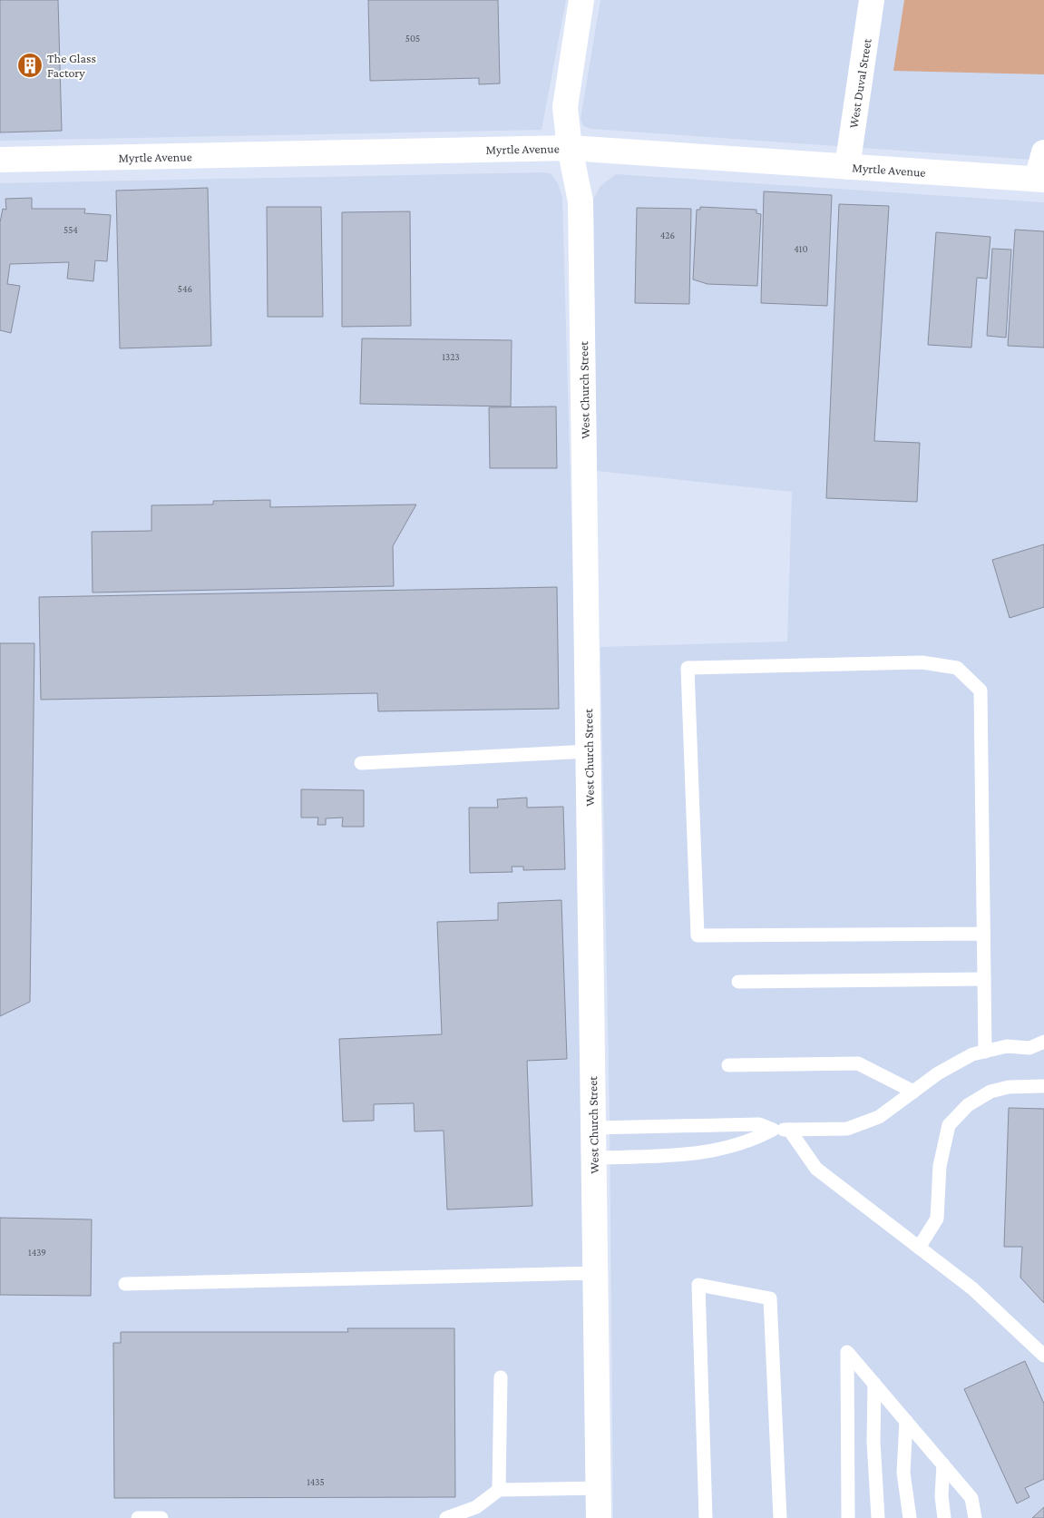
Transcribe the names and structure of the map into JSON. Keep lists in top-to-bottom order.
{
  "streets": {
    "street": ["West Duval Street", "Myrtle Avenue", "West Church Street"]
  },
  "crossings": [
    ["West Duval Street", "Myrtle Avenue"],
    ["Myrtle Avenue", "West Church Street"]
  ],
  "places": {
    "building": ["The Glass Factory"]
  },
  "house_numbers": [
    "505",
    "554",
    "426",
    "410",
    "546",
    "1323",
    "1439",
    "1435"
  ]
}
